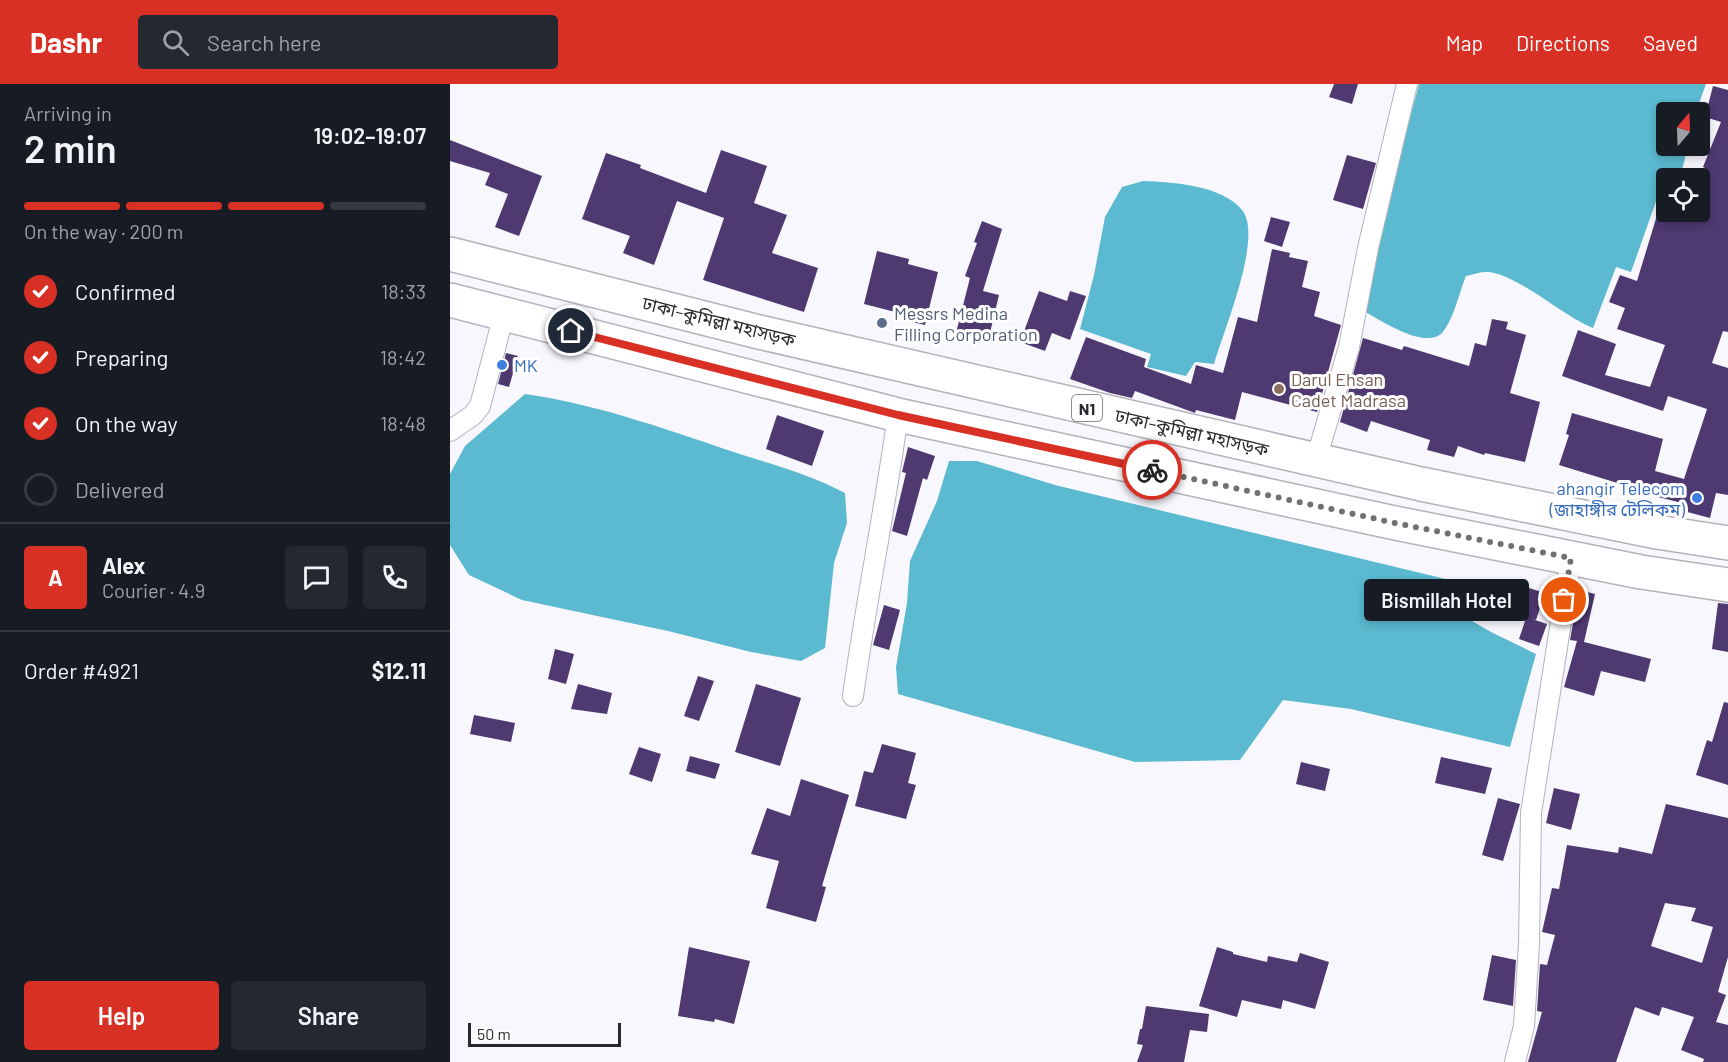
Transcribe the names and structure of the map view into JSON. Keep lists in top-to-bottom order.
{
  "streets": {
    "highway": ["ঢাকা–কুমিল্লা মহাসড়ক", "N1"]
  },
  "places": [
    "Messrs Medina Filling Corporation",
    "MK",
    "Darul Ehsan Cadet Madrasa",
    "ahangir Telecom (জাহাঙ্গীর টেলিকম)",
    "Bismillah Hotel"
  ],
  "scale_bar": "50 m",
  "north": "top",
  "page": {
    "header": "Dashr",
    "search": "Search here",
    "nav": ["Map", "Directions", "Saved"],
    "heading": ["2 min", "Arriving in", "19:02–19:07"],
    "panel": [
      "Alex",
      "Courier · 4.9",
      "Order #4921",
      "$12.11"
    ],
    "bar": "On the way · 200 m",
    "list": [
      ["Confirmed", "18:33"],
      ["Preparing", "18:42"],
      ["On the way", "18:48"],
      "Delivered"
    ],
    "round": "A",
    "bubble": "Bismillah Hotel",
    "buttons": ["Help", "Share"],
    "scale": "50 m"
  }
}
